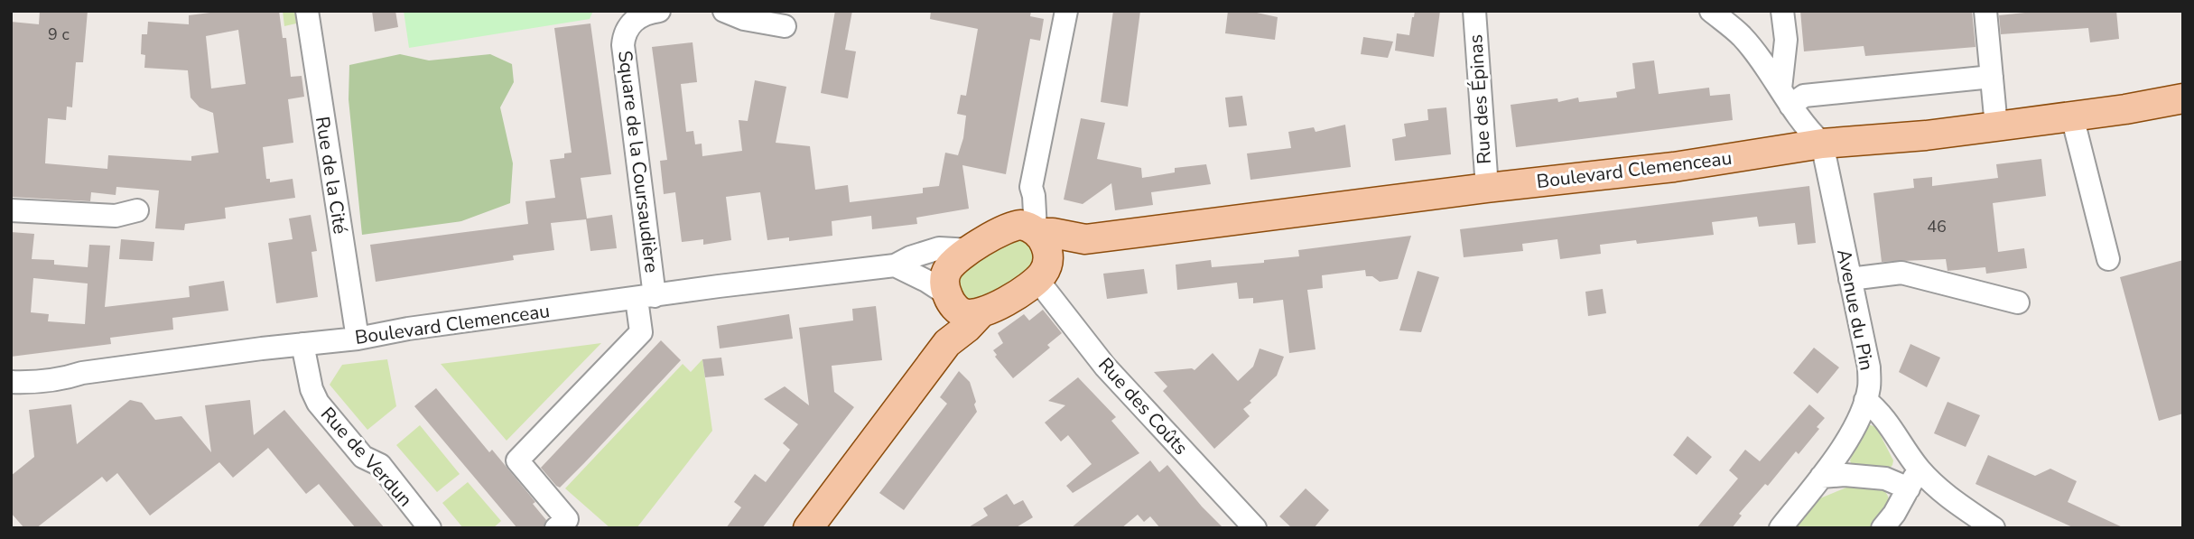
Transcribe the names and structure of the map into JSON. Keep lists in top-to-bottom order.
{
  "streets": {
    "main road": ["Boulevard Clemenceau"],
    "street": [
      "Rue des Épinas",
      "Square de la Coursaudière",
      "Rue de la Cité",
      "Avenue du Pin",
      "Rue des Coûts",
      "Rue de Verdun"
    ]
  },
  "crossings": [
    ["Rue des Épinas", "Boulevard Clemenceau"],
    ["Square de la Coursaudière", "Boulevard Clemenceau"],
    ["Boulevard Clemenceau", "Rue de la Cité"],
    ["Boulevard Clemenceau", "Avenue du Pin"],
    ["Boulevard Clemenceau", "Rue des Coûts"],
    ["Boulevard Clemenceau", "Rue de Verdun"]
  ],
  "house_numbers": ["9 c", "46"]
}
